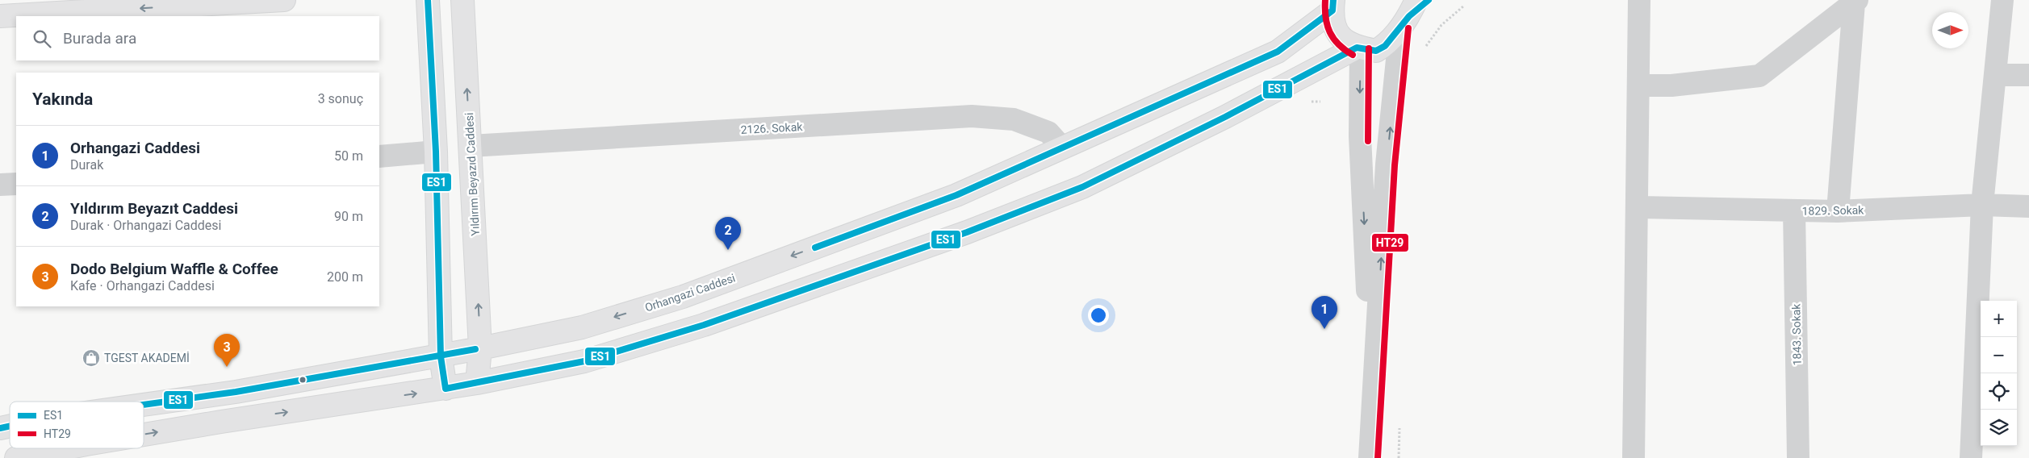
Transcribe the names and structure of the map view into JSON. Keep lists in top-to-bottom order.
{
  "streets": {
    "main road": ["Yıldırım Beyazıd Caddesi", "Orhangazi Caddesi"],
    "street": ["2126. Sokak", "1829. Sokak", "1843. Sokak"]
  },
  "crossings": [
    ["2126. Sokak", "Yıldırım Beyazıd Caddesi"],
    ["2126. Sokak", "Orhangazi Caddesi"],
    ["Yıldırım Beyazıd Caddesi", "Orhangazi Caddesi"],
    ["1829. Sokak", "1843. Sokak"]
  ],
  "places": {
    "shop": ["TGEST AKADEMİ"]
  },
  "lines": ["transit line ES1", "transit line HT29"],
  "legend": ["ES1", "HT29"],
  "north": "right",
  "page": {
    "search": "Burada ara",
    "heading": ["Yakında", "3 sonuç"],
    "list": [
      {
        "mark": "1",
        "name": "Orhangazi Caddesi",
        "note": "Durak",
        "value": "50 m"
      },
      {
        "mark": "2",
        "name": "Yıldırım Beyazıt Caddesi",
        "note": "Durak · Orhangazi Caddesi",
        "value": "90 m"
      },
      {
        "mark": "3",
        "name": "Dodo Belgium Waffle & Coffee",
        "note": "Kafe · Orhangazi Caddesi",
        "value": "200 m"
      }
    ],
    "pins": ["2", "1", "3"],
    "map_buttons": ["+", "−"]
  }
}
